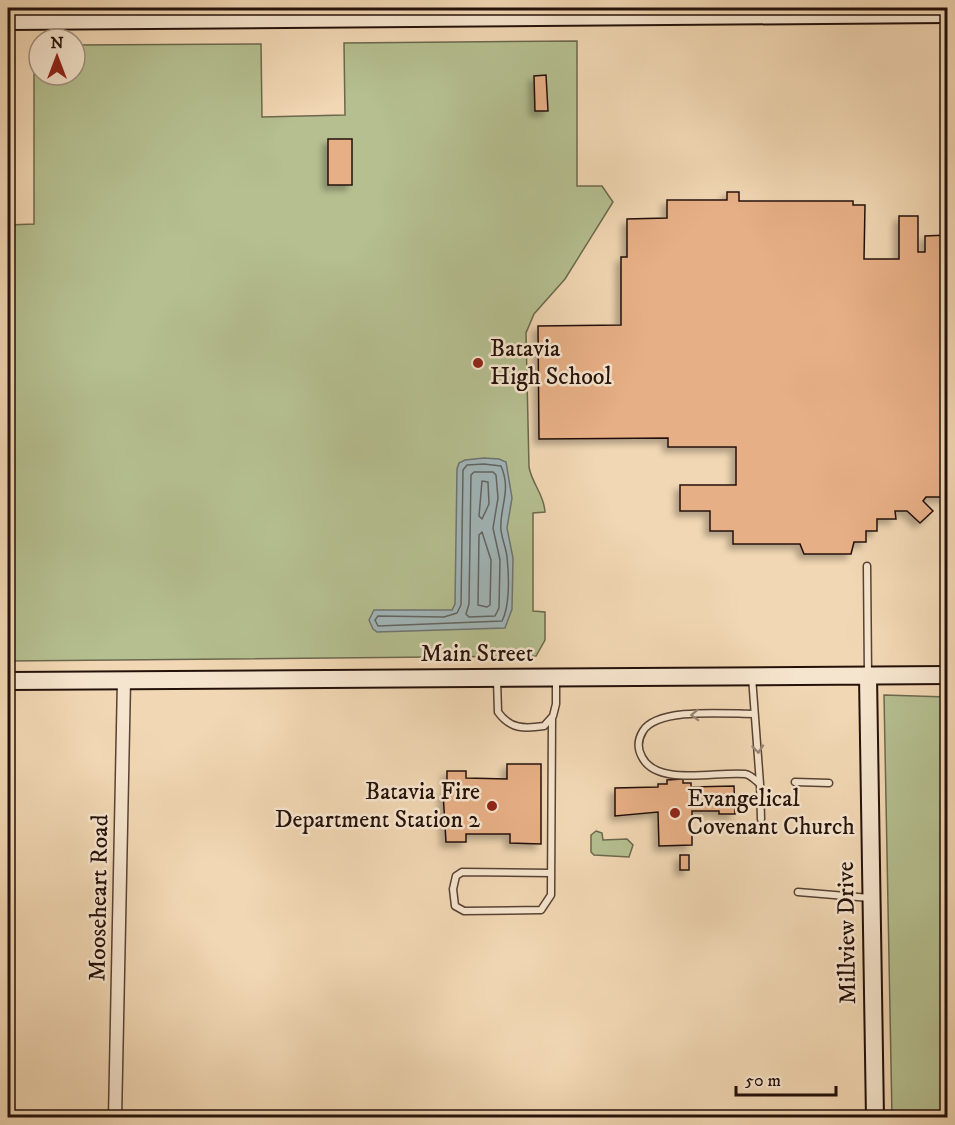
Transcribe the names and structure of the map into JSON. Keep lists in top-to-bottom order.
{
  "streets": {
    "main road": ["Main Street", "Millview Drive"],
    "street": ["Mooseheart Road"]
  },
  "crossings": [
    ["Main Street", "Mooseheart Road"],
    ["Main Street", "Millview Drive"]
  ],
  "places": ["Batavia High School", "Batavia Fire Department Station 2", "Evangelical Covenant Church"],
  "scale_bar": "50 m",
  "north": "top"
}
